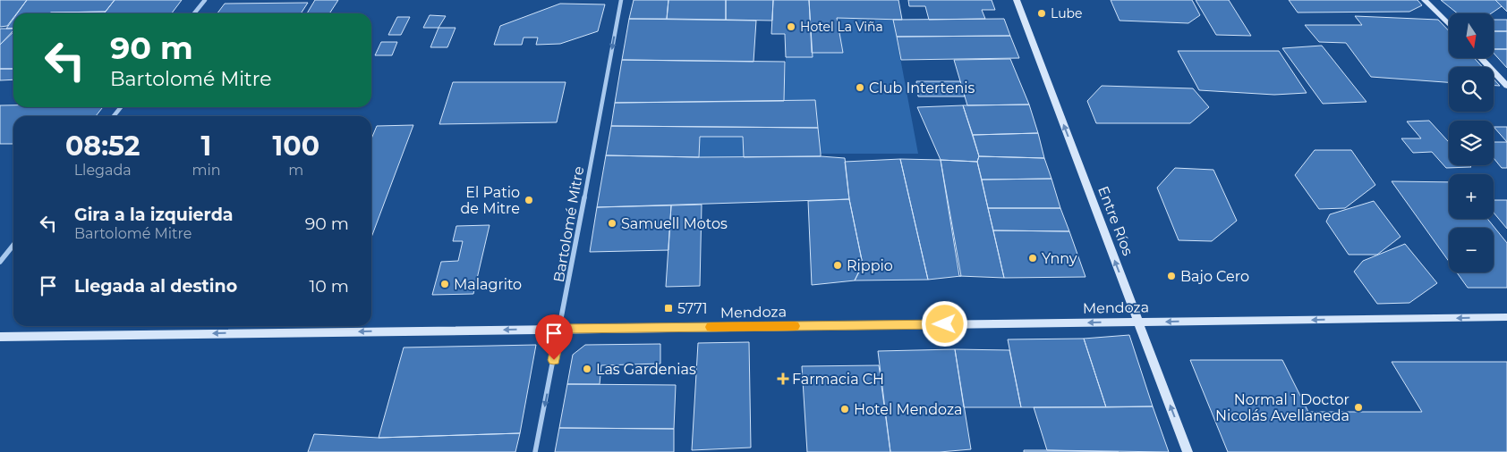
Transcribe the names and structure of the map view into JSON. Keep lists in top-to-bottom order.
{
  "streets": {
    "main road": ["Entre Ríos", "Mendoza"],
    "street": ["Bartolomé Mitre"]
  },
  "crossings": [
    ["Entre Ríos", "Mendoza"],
    ["Bartolomé Mitre", "Mendoza"]
  ],
  "one_way": ["Entre Ríos", "Bartolomé Mitre", "Mendoza"],
  "places": {
    "other": [
      "Lube",
      "Hotel La Viña",
      "Club Intertenis",
      "El Patio de Mitre",
      "Samuell Motos",
      "Ynny",
      "Rippio",
      "Bajo Cero",
      "Malagrito",
      "Las Gardenias",
      "Normal 1 Doctor Nicolás Avellaneda",
      "Hotel Mendoza"
    ],
    "transit": ["5771"],
    "health": ["Farmacia CH"]
  },
  "north": "bottom",
  "page": {
    "map_buttons": ["+", "−"],
    "turn": ["90 m", "Bartolomé Mitre"],
    "eta": [
      "08:52",
      "Llegada",
      "1",
      "min",
      "100",
      "m"
    ],
    "list": [
      {
        "name": "Gira a la izquierda",
        "note": "Bartolomé Mitre",
        "value": "90 m"
      },
      {
        "name": "Llegada al destino",
        "value": "10 m"
      }
    ]
  }
}
